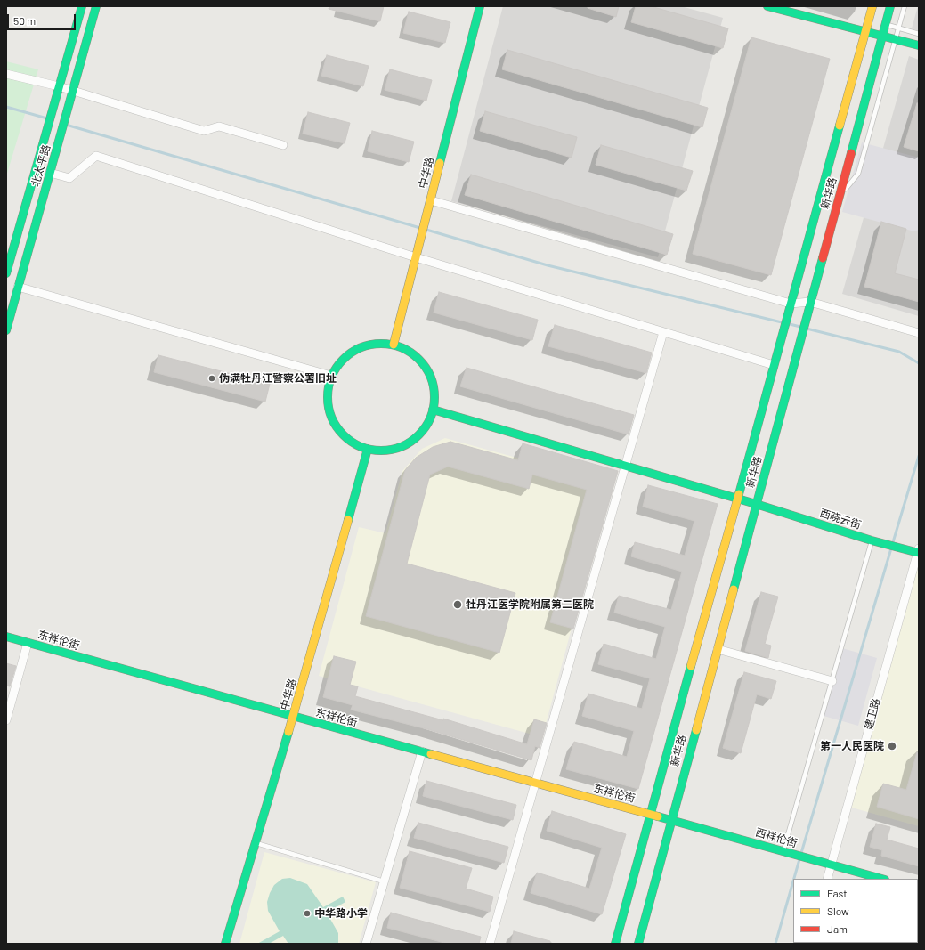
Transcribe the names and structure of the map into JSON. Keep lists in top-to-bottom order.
{
  "streets": {
    "street": [
      "北太平路",
      "中华路",
      "新华路",
      "西晓云街",
      "东祥伦街",
      "建卫路",
      "西祥伦街"
    ]
  },
  "crossings": [
    ["中华路", "西晓云街"],
    ["中华路", "东祥伦街"],
    ["新华路", "西晓云街"],
    ["新华路", "西祥伦街"],
    ["西晓云街", "建卫路"],
    ["东祥伦街", "西祥伦街"],
    ["建卫路", "西祥伦街"]
  ],
  "places": [
    "伪满牡丹江警察公署旧址",
    "牡丹江医学院附属第二医院",
    "第一人民医院",
    "中华路小学"
  ],
  "legend": ["Fast", "Slow", "Jam"],
  "scale_bar": "50 m"
}
